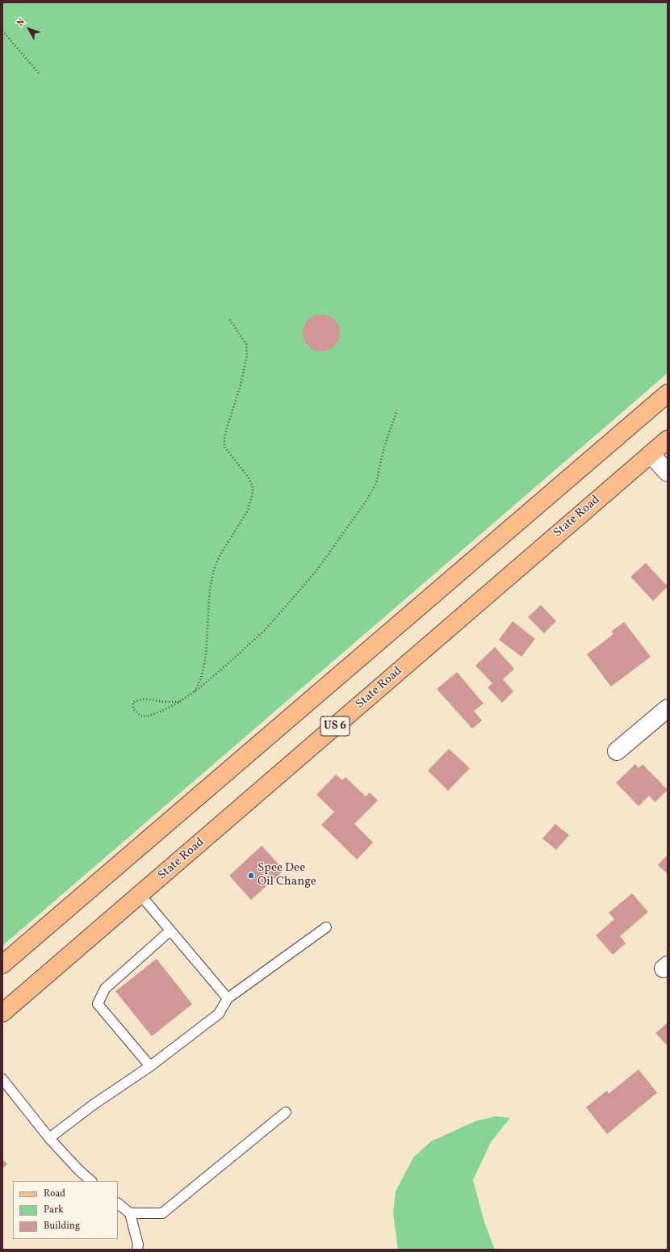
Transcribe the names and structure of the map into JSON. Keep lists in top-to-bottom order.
{
  "streets": {
    "main road": ["State Road", "US 6"]
  },
  "places": ["Spee Dee Oil Change"],
  "legend": ["Road", "Park", "Building"],
  "north": "top left"
}
